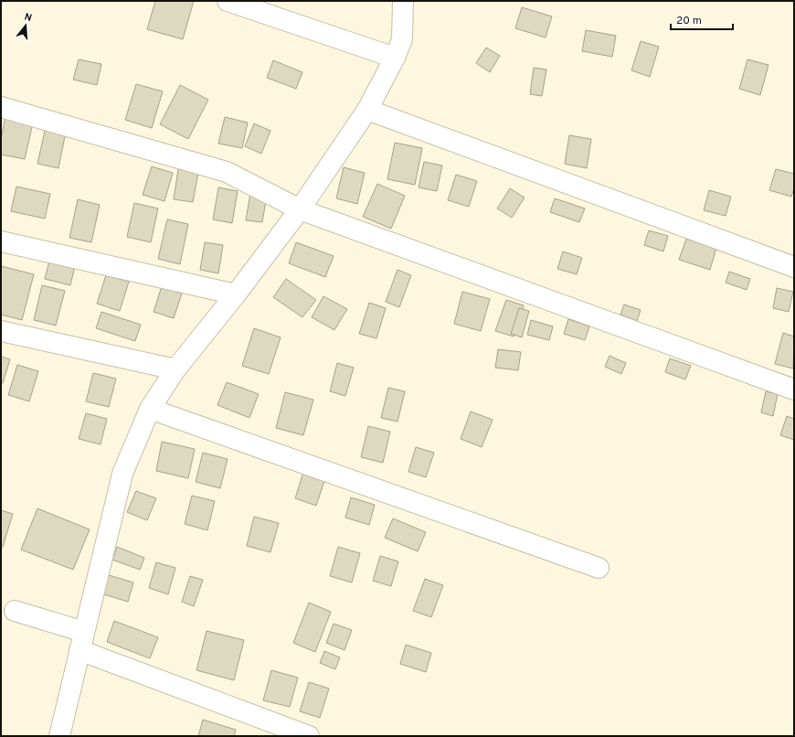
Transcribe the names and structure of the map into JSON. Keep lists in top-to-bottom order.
{
  "scale_bar": "20 m",
  "north": "top"
}
